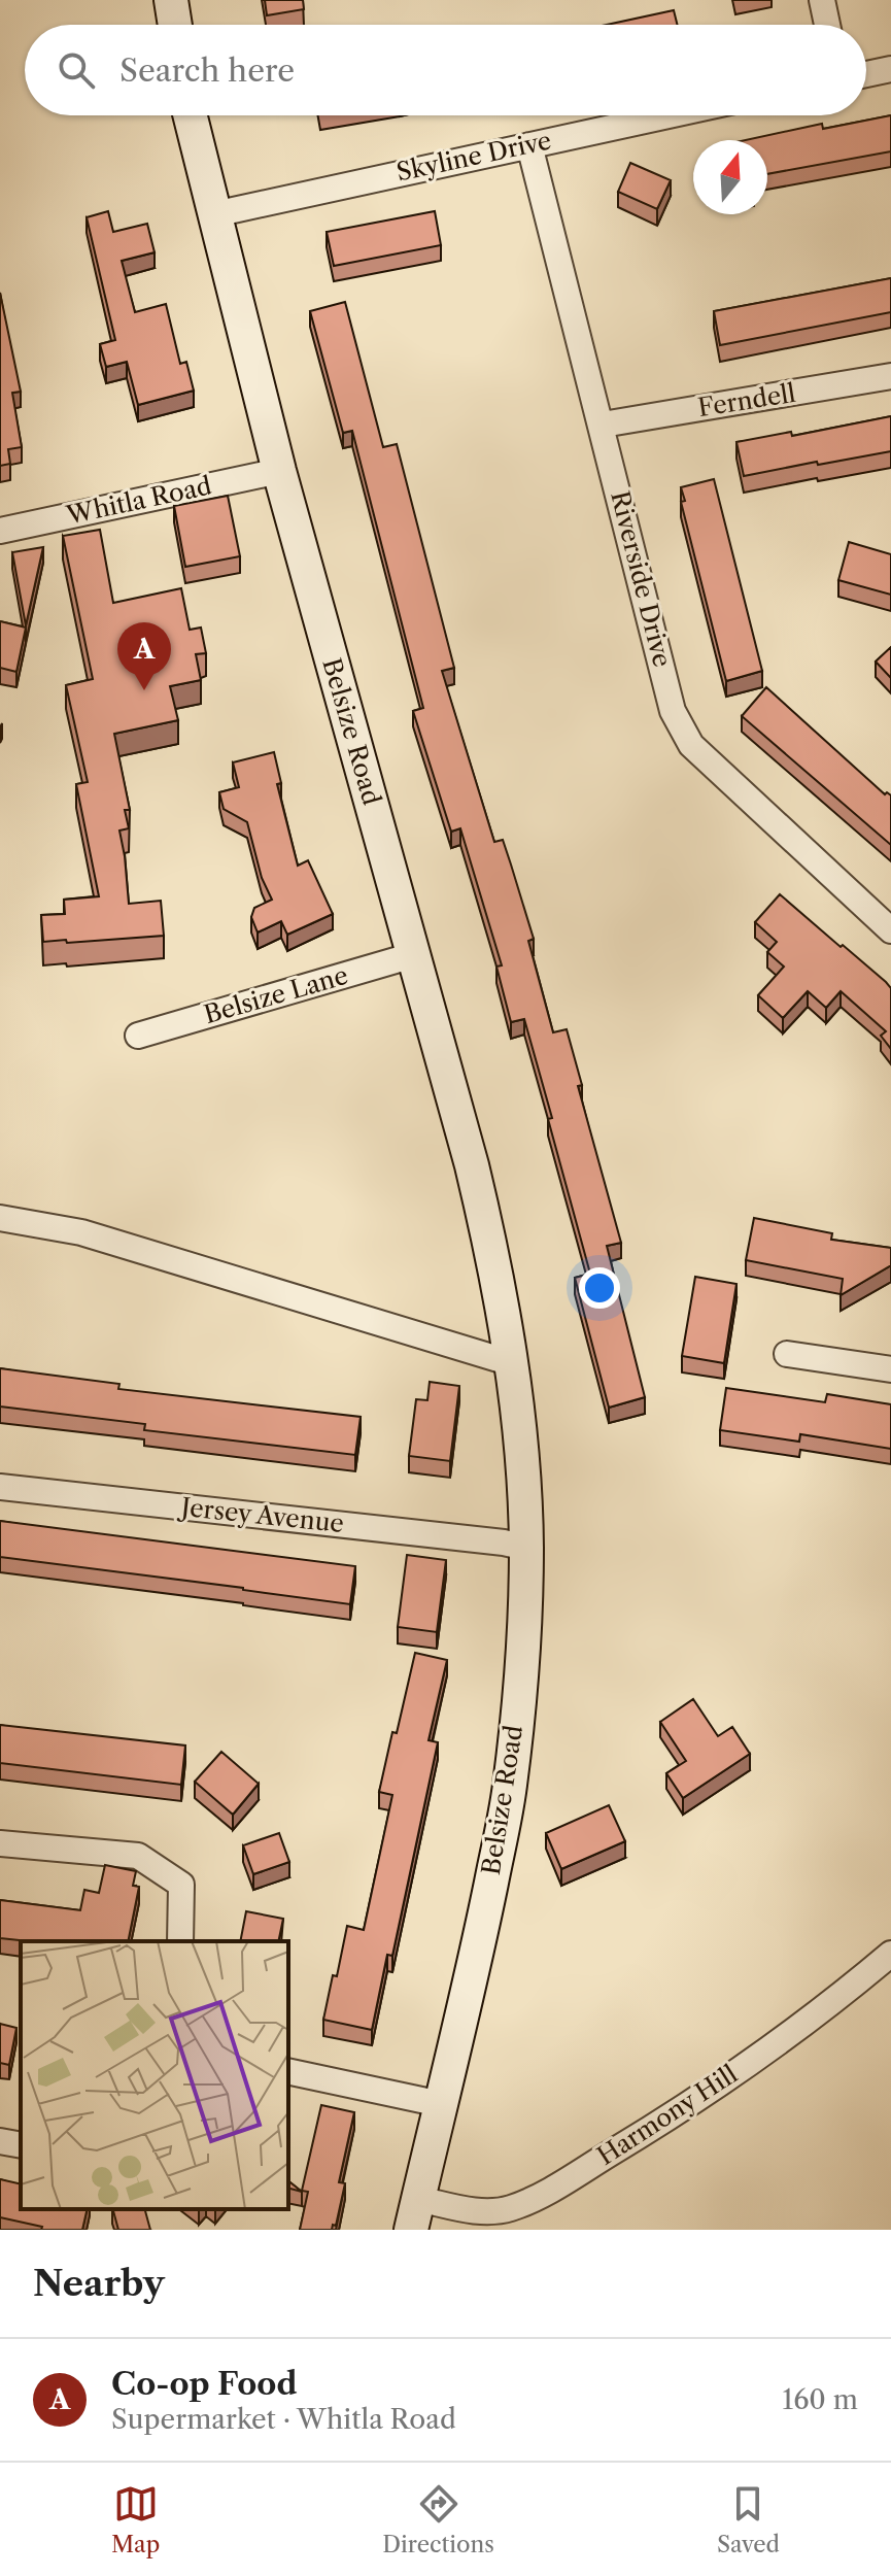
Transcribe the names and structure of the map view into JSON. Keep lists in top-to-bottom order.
{
  "streets": {
    "street": [
      "Skyline Drive",
      "Ferndell",
      "Whitla Road",
      "Riverside Drive",
      "Belsize Road",
      "Belsize Lane",
      "Jersey Avenue",
      "Harmony Hill"
    ]
  },
  "crossings": [
    ["Skyline Drive", "Riverside Drive"],
    ["Skyline Drive", "Belsize Road"],
    ["Ferndell", "Riverside Drive"],
    ["Whitla Road", "Belsize Road"],
    ["Belsize Road", "Belsize Lane"],
    ["Belsize Road", "Jersey Avenue"],
    ["Belsize Road", "Harmony Hill"]
  ],
  "north": "top",
  "page": {
    "search": "Search here",
    "pins": "A",
    "heading": "Nearby",
    "list": [
      {
        "mark": "A",
        "name": "Co-op Food",
        "note": "Supermarket · Whitla Road",
        "value": "160 m"
      }
    ],
    "nav": ["Map", "Directions", "Saved"]
  }
}
